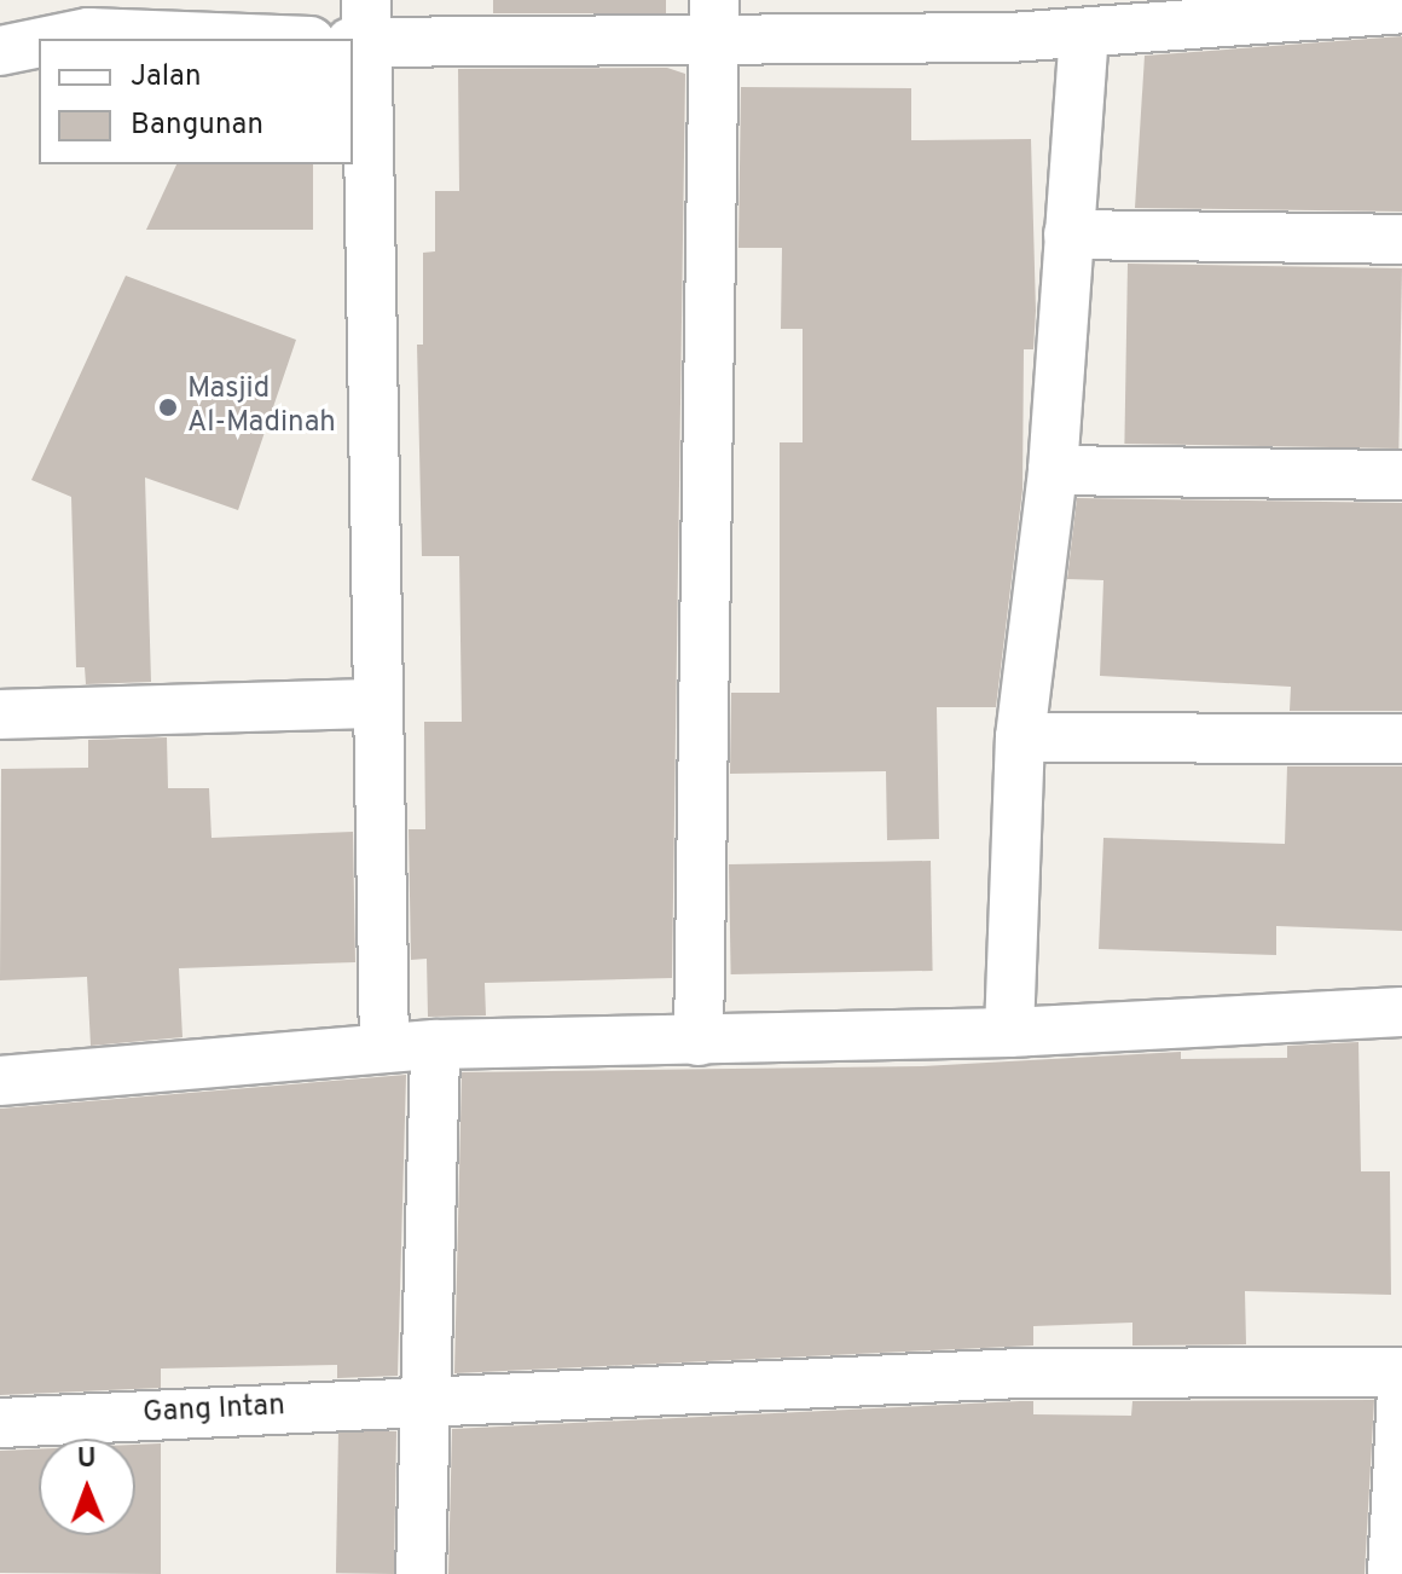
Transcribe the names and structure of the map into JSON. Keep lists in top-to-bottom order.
{
  "streets": {
    "street": ["Gang Intan"]
  },
  "places": ["Masjid Al-Madinah"],
  "legend": ["Jalan", "Bangunan"],
  "north": "top"
}
